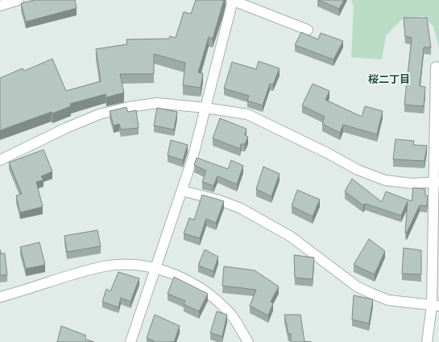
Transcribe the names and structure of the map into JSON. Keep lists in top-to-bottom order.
{
  "districts": ["桜二丁目"]
}
